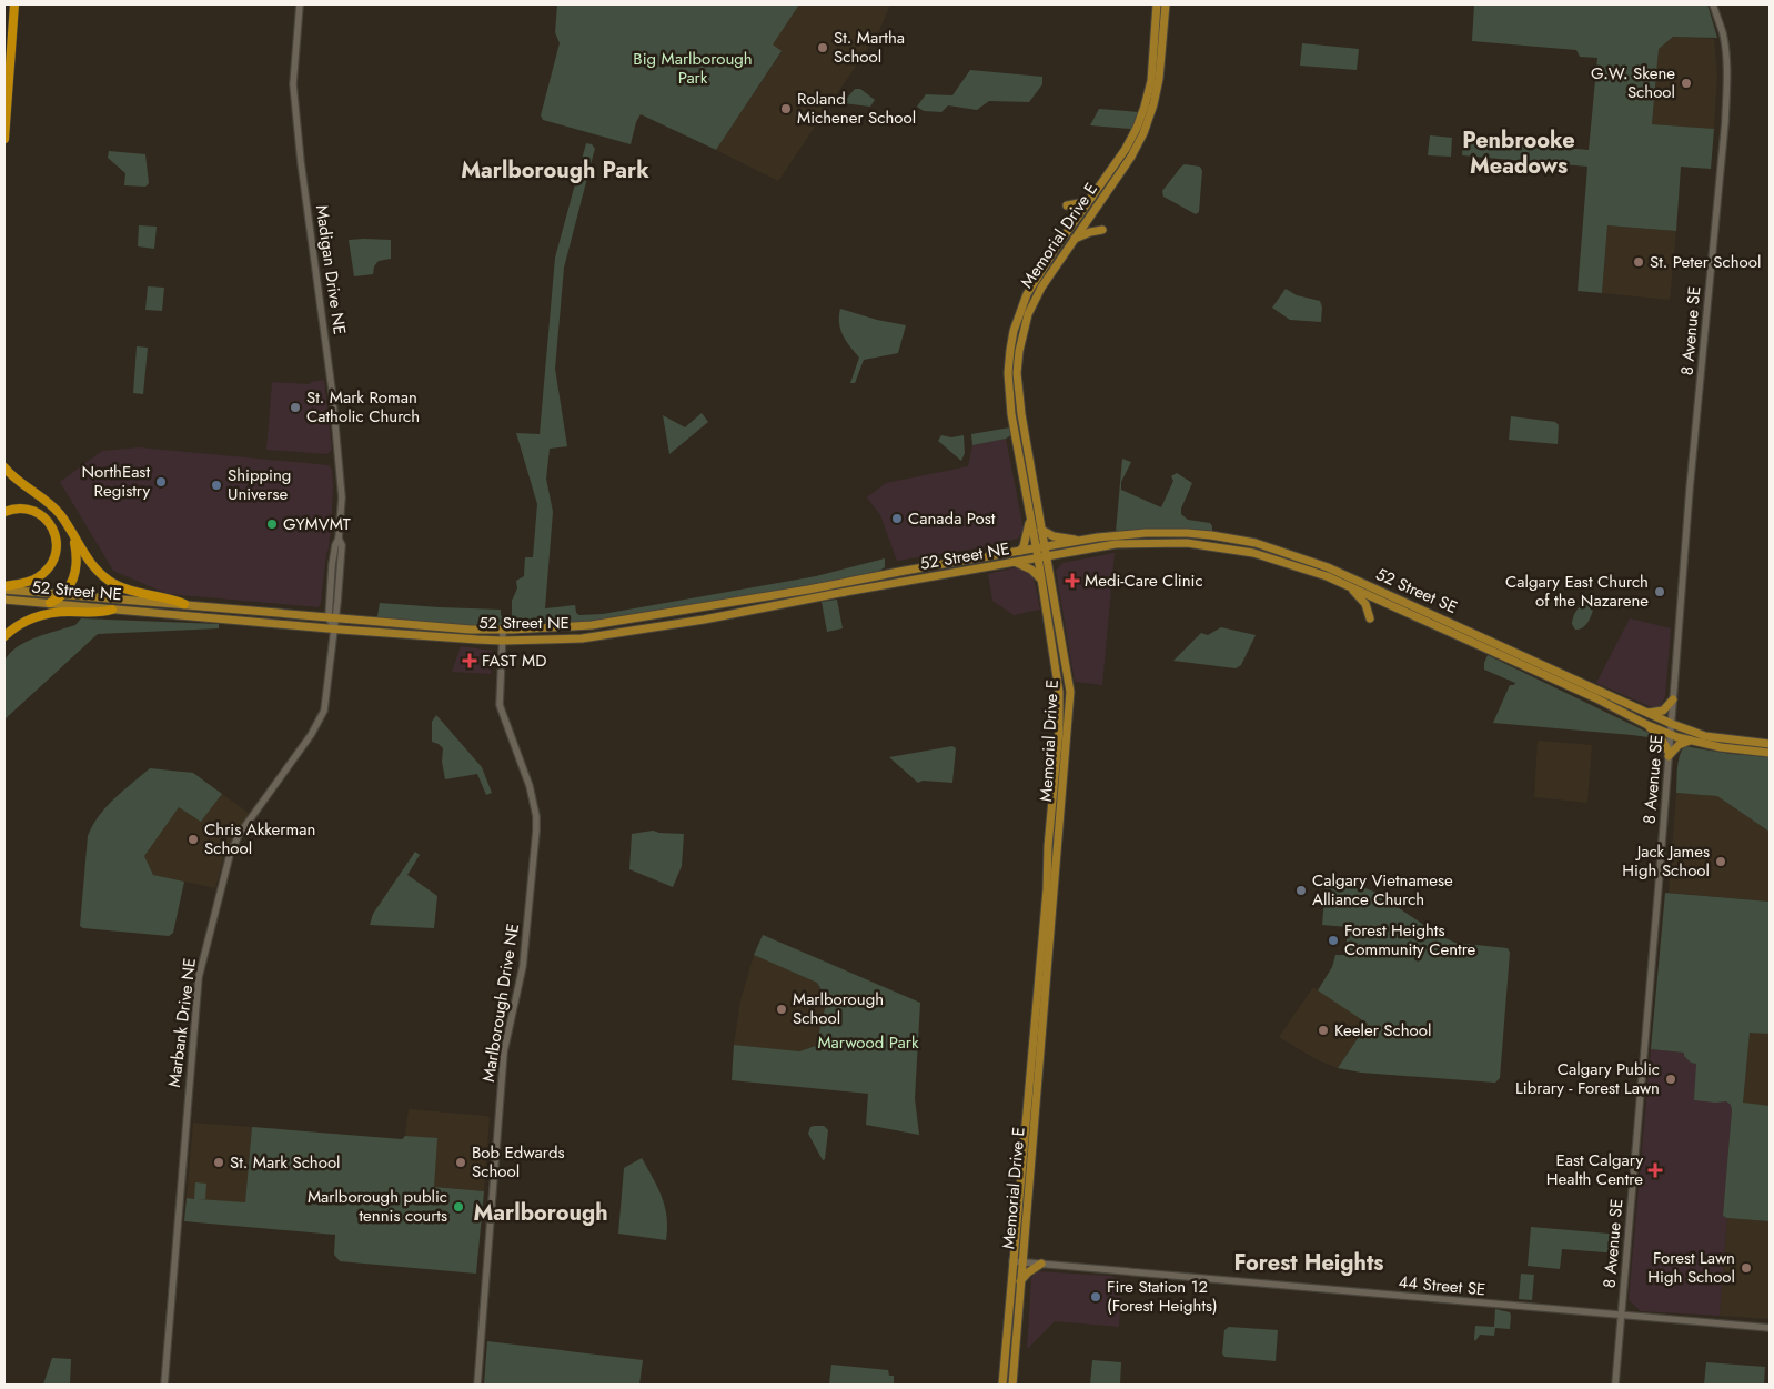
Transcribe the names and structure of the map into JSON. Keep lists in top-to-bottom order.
{
  "streets": {
    "main road": ["Memorial Drive E", "52 Street NE", "52 Street SE"],
    "street": [
      "Madigan Drive NE",
      "8 Avenue SE",
      "Marlborough Drive NE",
      "Marbank Drive NE",
      "44 Street SE"
    ]
  },
  "crossings": [
    ["Memorial Drive E", "52 Street NE"],
    ["Memorial Drive E", "52 Street SE"],
    ["Memorial Drive E", "44 Street SE"],
    ["Madigan Drive NE", "52 Street NE"],
    ["Madigan Drive NE", "Marbank Drive NE"],
    ["8 Avenue SE", "52 Street SE"],
    ["8 Avenue SE", "44 Street SE"],
    ["52 Street NE", "52 Street SE"],
    ["52 Street NE", "Marlborough Drive NE"],
    ["52 Street NE", "Marbank Drive NE"]
  ],
  "districts": [
    "Penbrooke Meadows",
    "Marlborough Park",
    "Marlborough",
    "Forest Heights"
  ],
  "parks": ["Big Marlborough Park", "Marwood Park"],
  "places": {
    "other": [
      "St. Martha School",
      "G.W. Skene School",
      "Roland Michener School",
      "St. Peter School",
      "St. Mark Roman Catholic Church",
      "NorthEast Registry",
      "Shipping Universe",
      "Canada Post",
      "GYMVMT",
      "Calgary East Church of the Nazarene",
      "Chris Akkerman School",
      "Jack James High School",
      "Calgary Vietnamese Alliance Church",
      "Forest Heights Community Centre",
      "Marlborough School",
      "Keeler School",
      "Calgary Public Library - Forest Lawn",
      "St. Mark School",
      "Bob Edwards School",
      "Marlborough public tennis courts",
      "Forest Lawn High School",
      "Fire Station 12 (Forest Heights)"
    ],
    "health": ["Medi-Care Clinic", "FAST MD", "East Calgary Health Centre"]
  }
}
